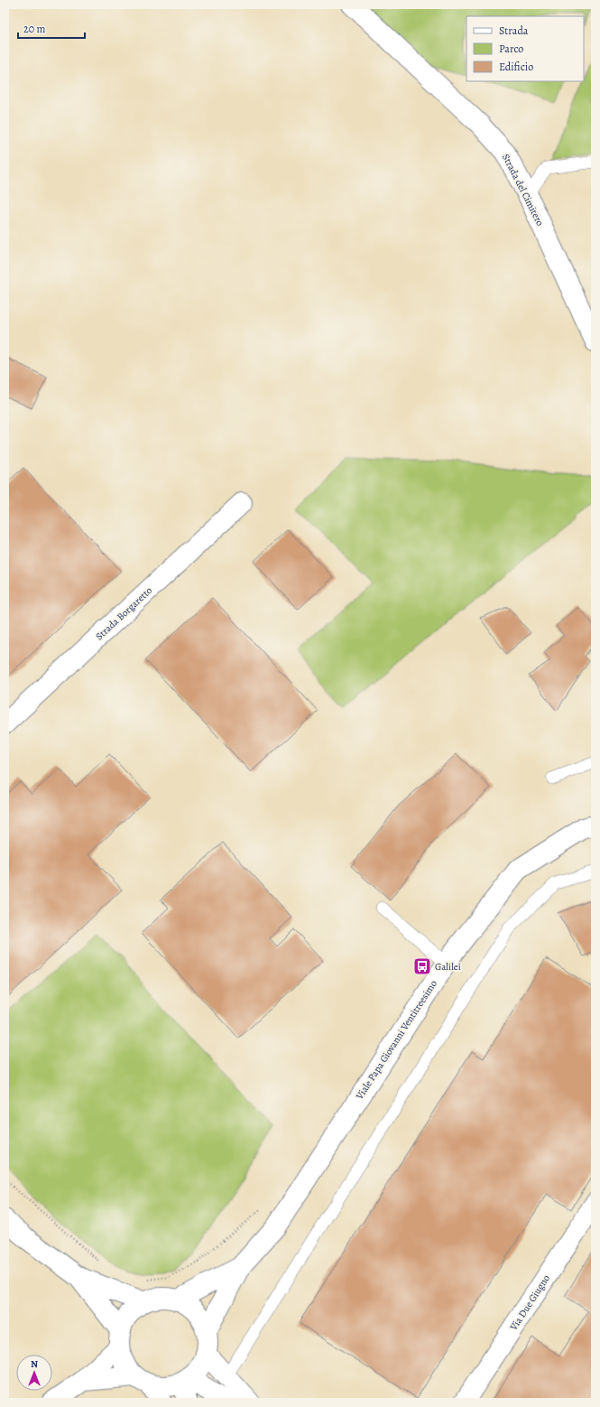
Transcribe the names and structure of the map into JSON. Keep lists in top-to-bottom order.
{
  "streets": {
    "street": [
      "Strada del Cimitero",
      "Strada Borgaretto",
      "Viale Papa Giovanni Ventitreesimo",
      "Via Due Giugno"
    ]
  },
  "places": {
    "bus stop": ["Galilei"]
  },
  "legend": ["Strada", "Parco", "Edificio"],
  "scale_bar": "20 m",
  "north": "top"
}
